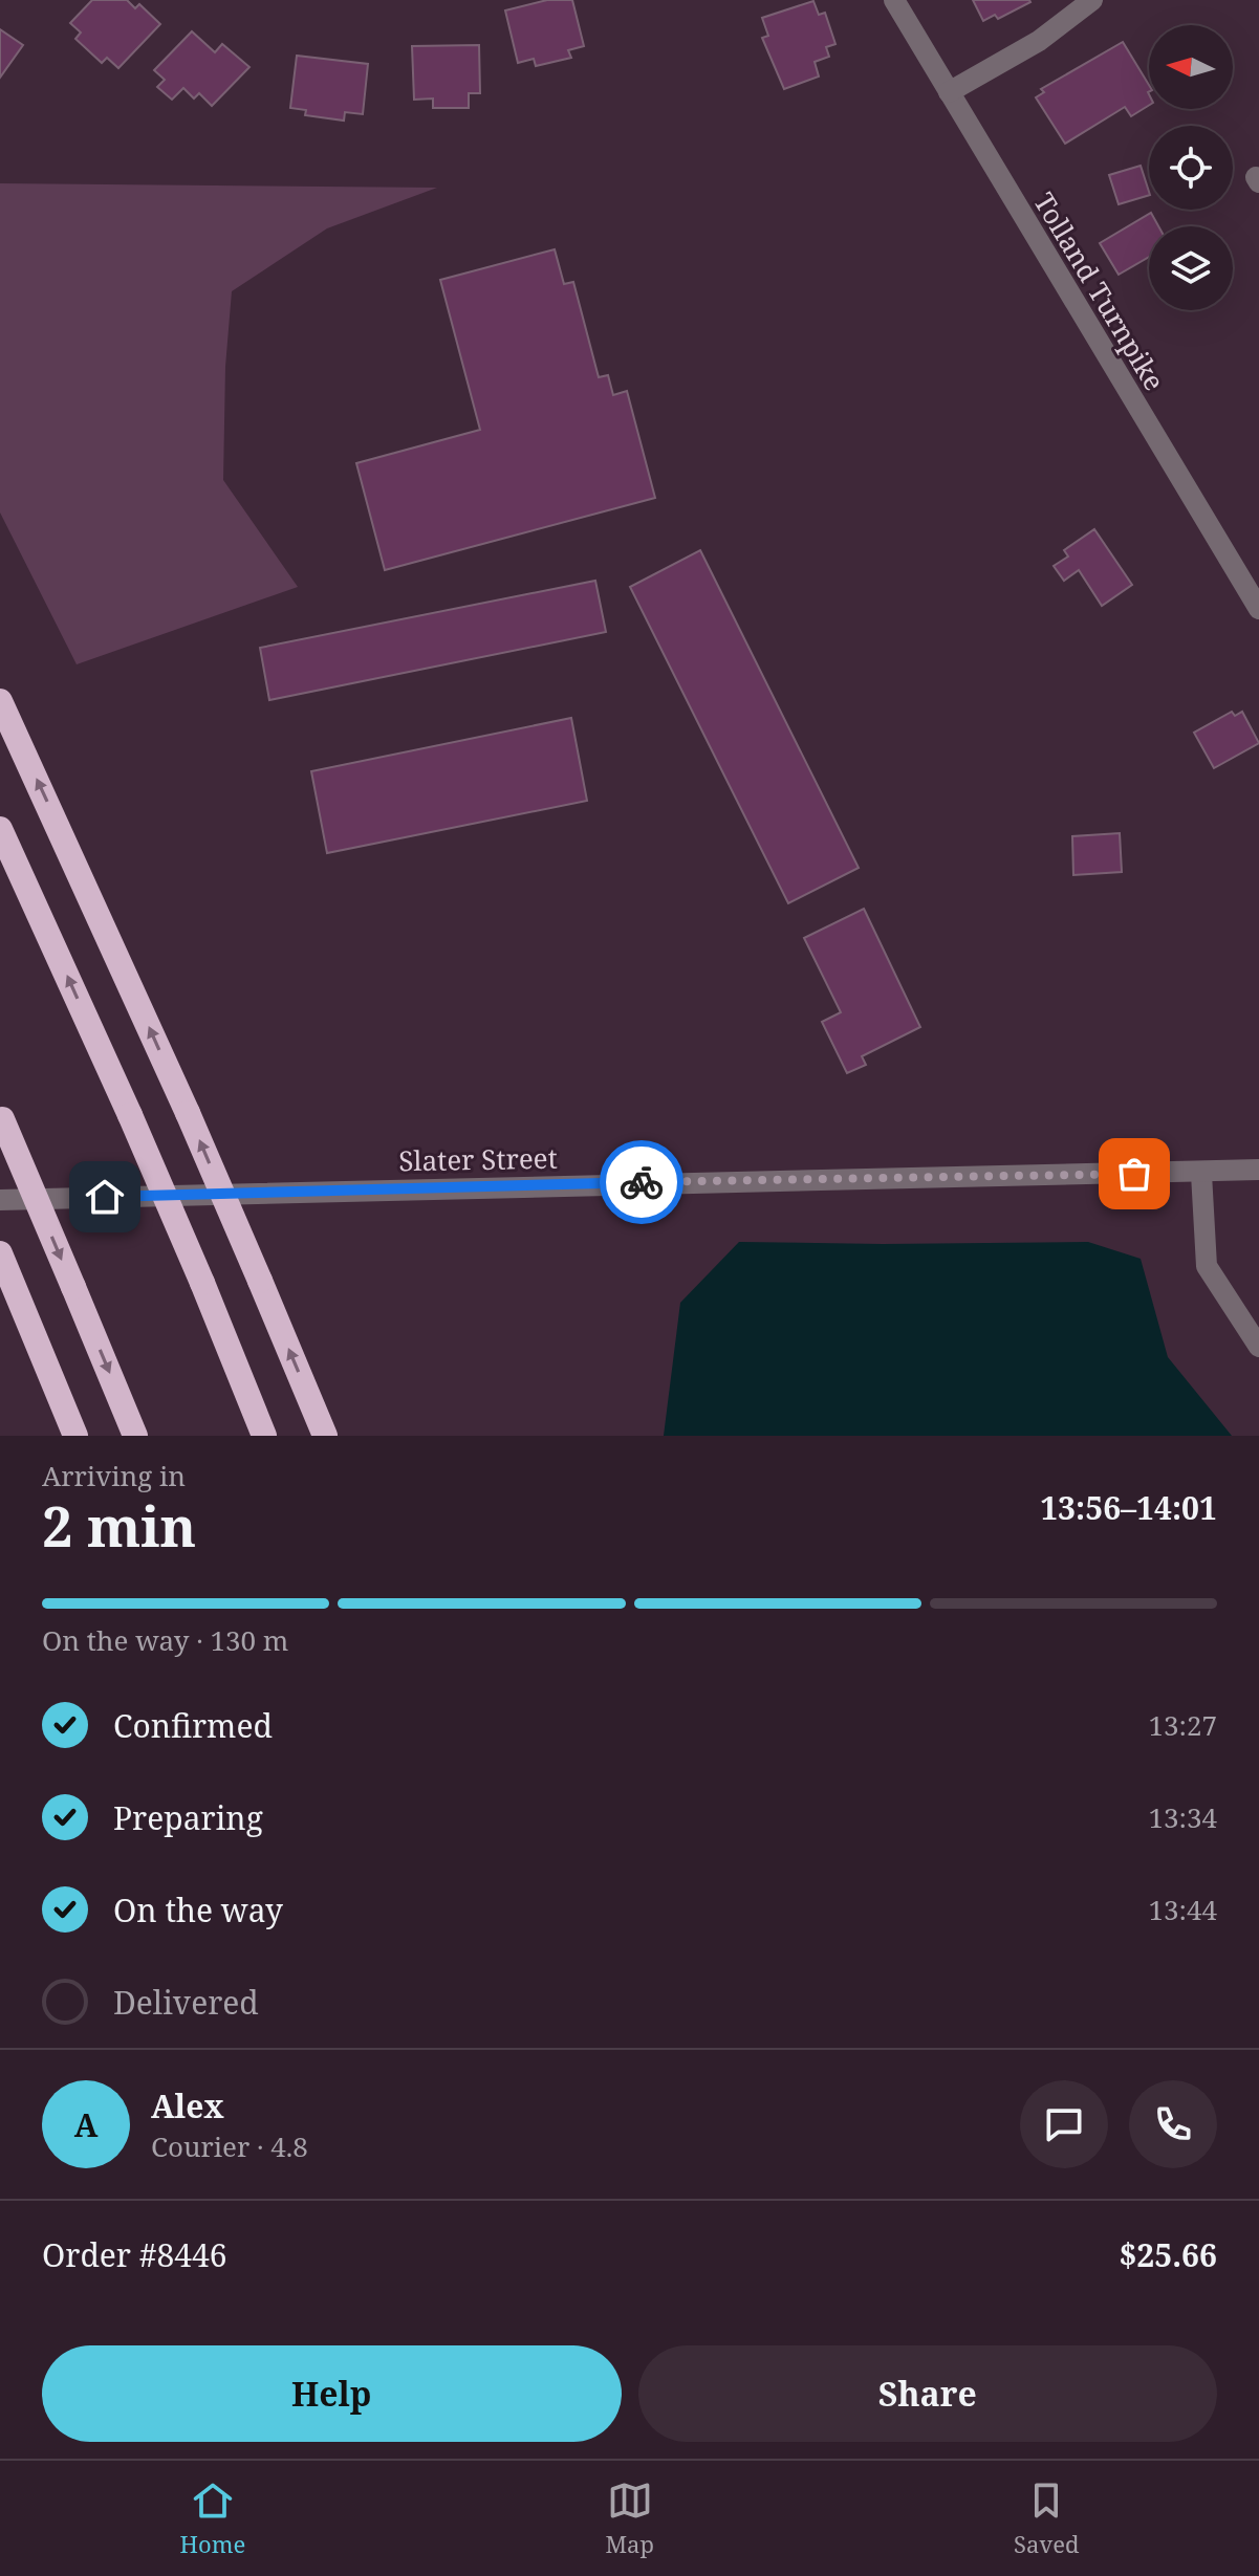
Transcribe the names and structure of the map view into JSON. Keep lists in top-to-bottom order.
{
  "streets": {
    "street": ["Tolland Turnpike", "Slater Street"]
  },
  "north": "left",
  "page": {
    "heading": ["2 min", "Arriving in", "13:56–14:01"],
    "panel": [
      "Alex",
      "Courier · 4.8",
      "Order #8446",
      "$25.66"
    ],
    "bar": "On the way · 130 m",
    "list": [
      ["Confirmed", "13:27"],
      ["Preparing", "13:34"],
      ["On the way", "13:44"],
      "Delivered"
    ],
    "round": "A",
    "buttons": ["Help", "Share"],
    "tabs": ["Home", "Map", "Saved"]
  }
}
